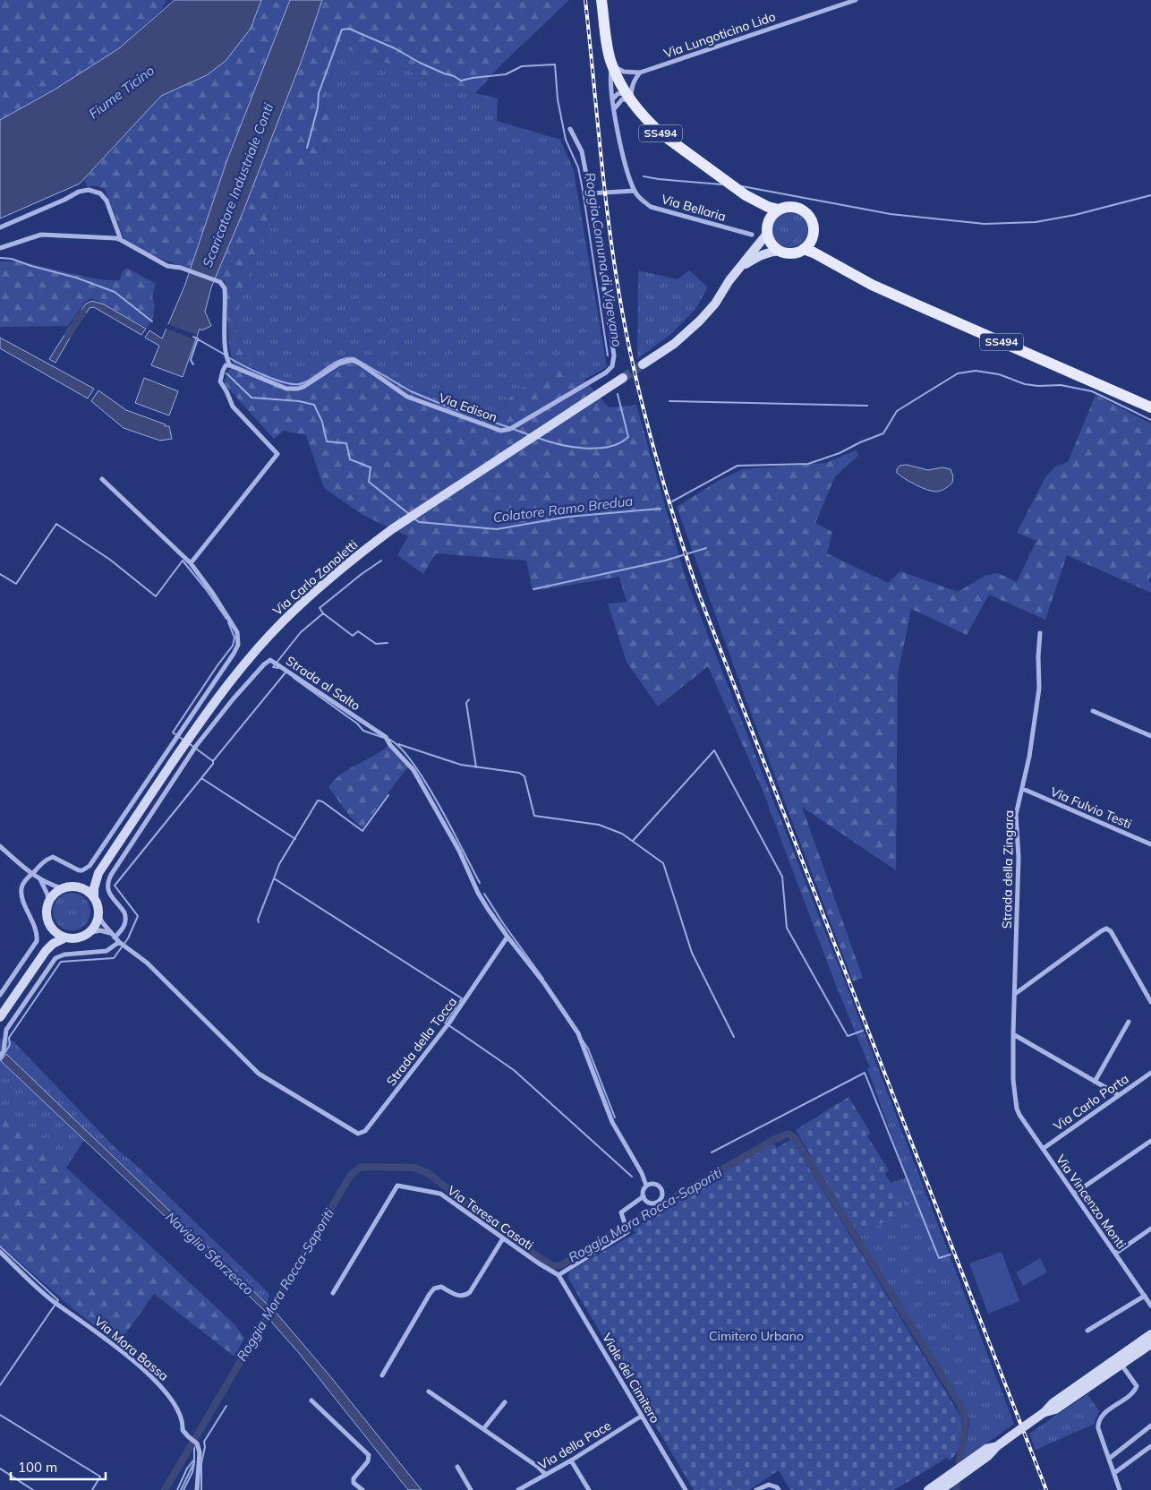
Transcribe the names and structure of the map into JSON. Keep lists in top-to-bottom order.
{
  "streets": {
    "main road": ["SS494", "Via Carlo Zanoletti"],
    "street": [
      "Via Lungoticino Lido",
      "Via Bellaria",
      "Via Edison",
      "Strada al Salto",
      "Via Fulvio Testi",
      "Strada della Zingara",
      "Strada della Tocca",
      "Via Carlo Porta",
      "Via Vincenzo Monti",
      "Via Teresa Casati",
      "Via Mora Bassa",
      "Viale del Cimitero",
      "Via della Pace"
    ]
  },
  "crossings": [
    ["SS494", "Via Bellaria"],
    ["Via Carlo Zanoletti", "Strada della Tocca"],
    ["Strada al Salto", "Strada della Tocca"],
    ["Via Fulvio Testi", "Strada della Zingara"],
    ["Strada della Zingara", "Via Vincenzo Monti"],
    ["Via Carlo Porta", "Via Vincenzo Monti"],
    ["Via Teresa Casati", "Viale del Cimitero"],
    ["Viale del Cimitero", "Via della Pace"]
  ],
  "water": [
    "Fiume Ticino",
    "Scaricatore Industriale Conti",
    "Roggia Comuna di Vigevano",
    "Colatore Ramo Bredua",
    "Roggia Mora Rocca-Saporiti",
    "Naviglio Sforzesco"
  ],
  "parks": ["Cimitero Urbano"],
  "scale_bar": "100 m"
}
